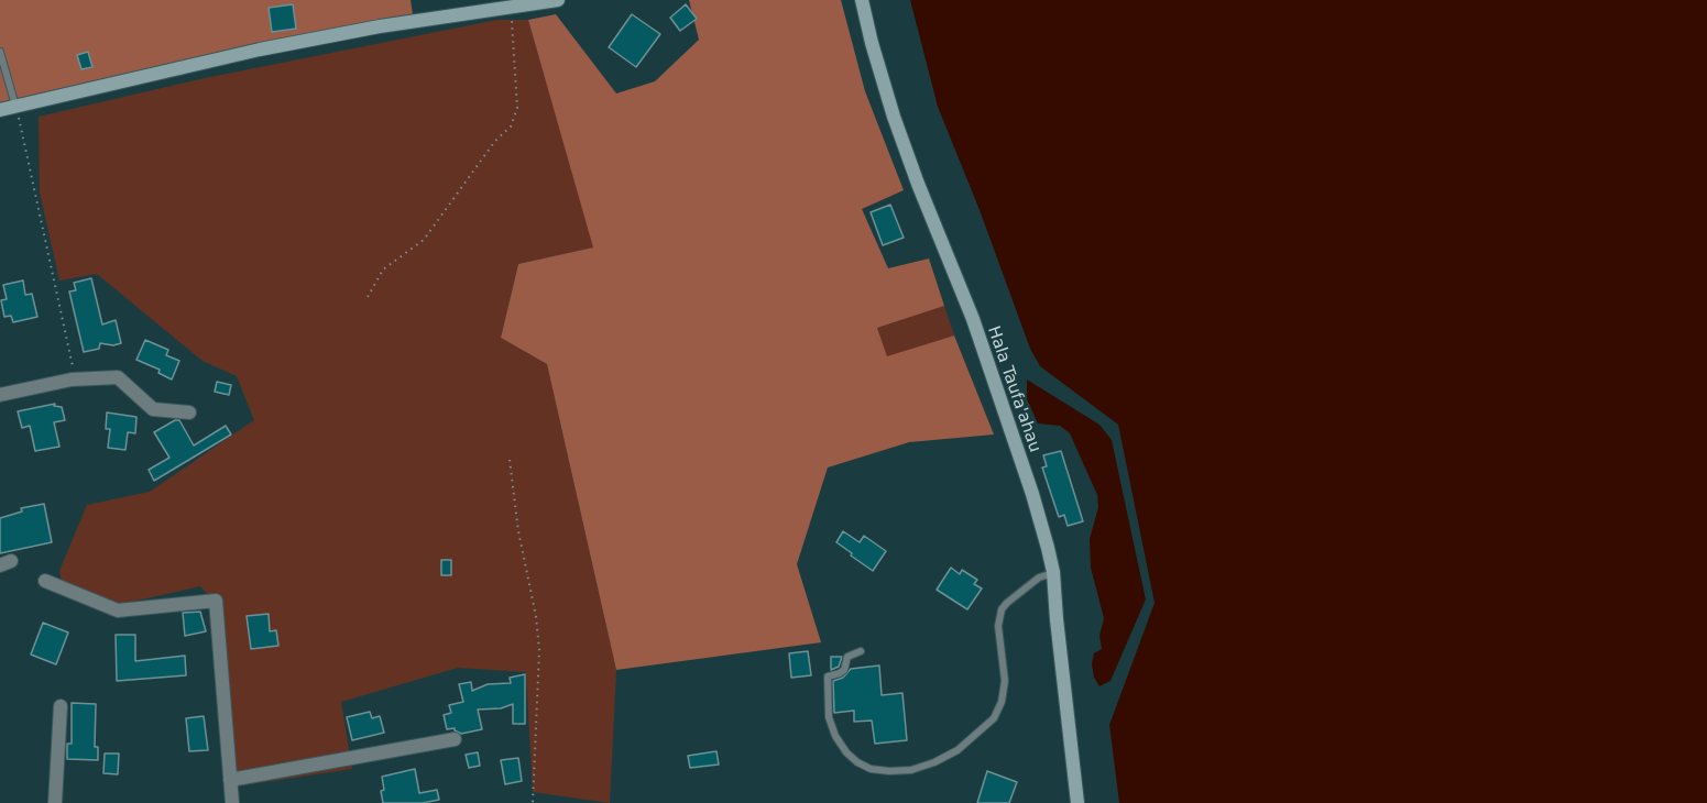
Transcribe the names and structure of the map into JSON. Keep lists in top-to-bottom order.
{
  "streets": {
    "street": ["Hala Taufa'ahau"]
  }
}
